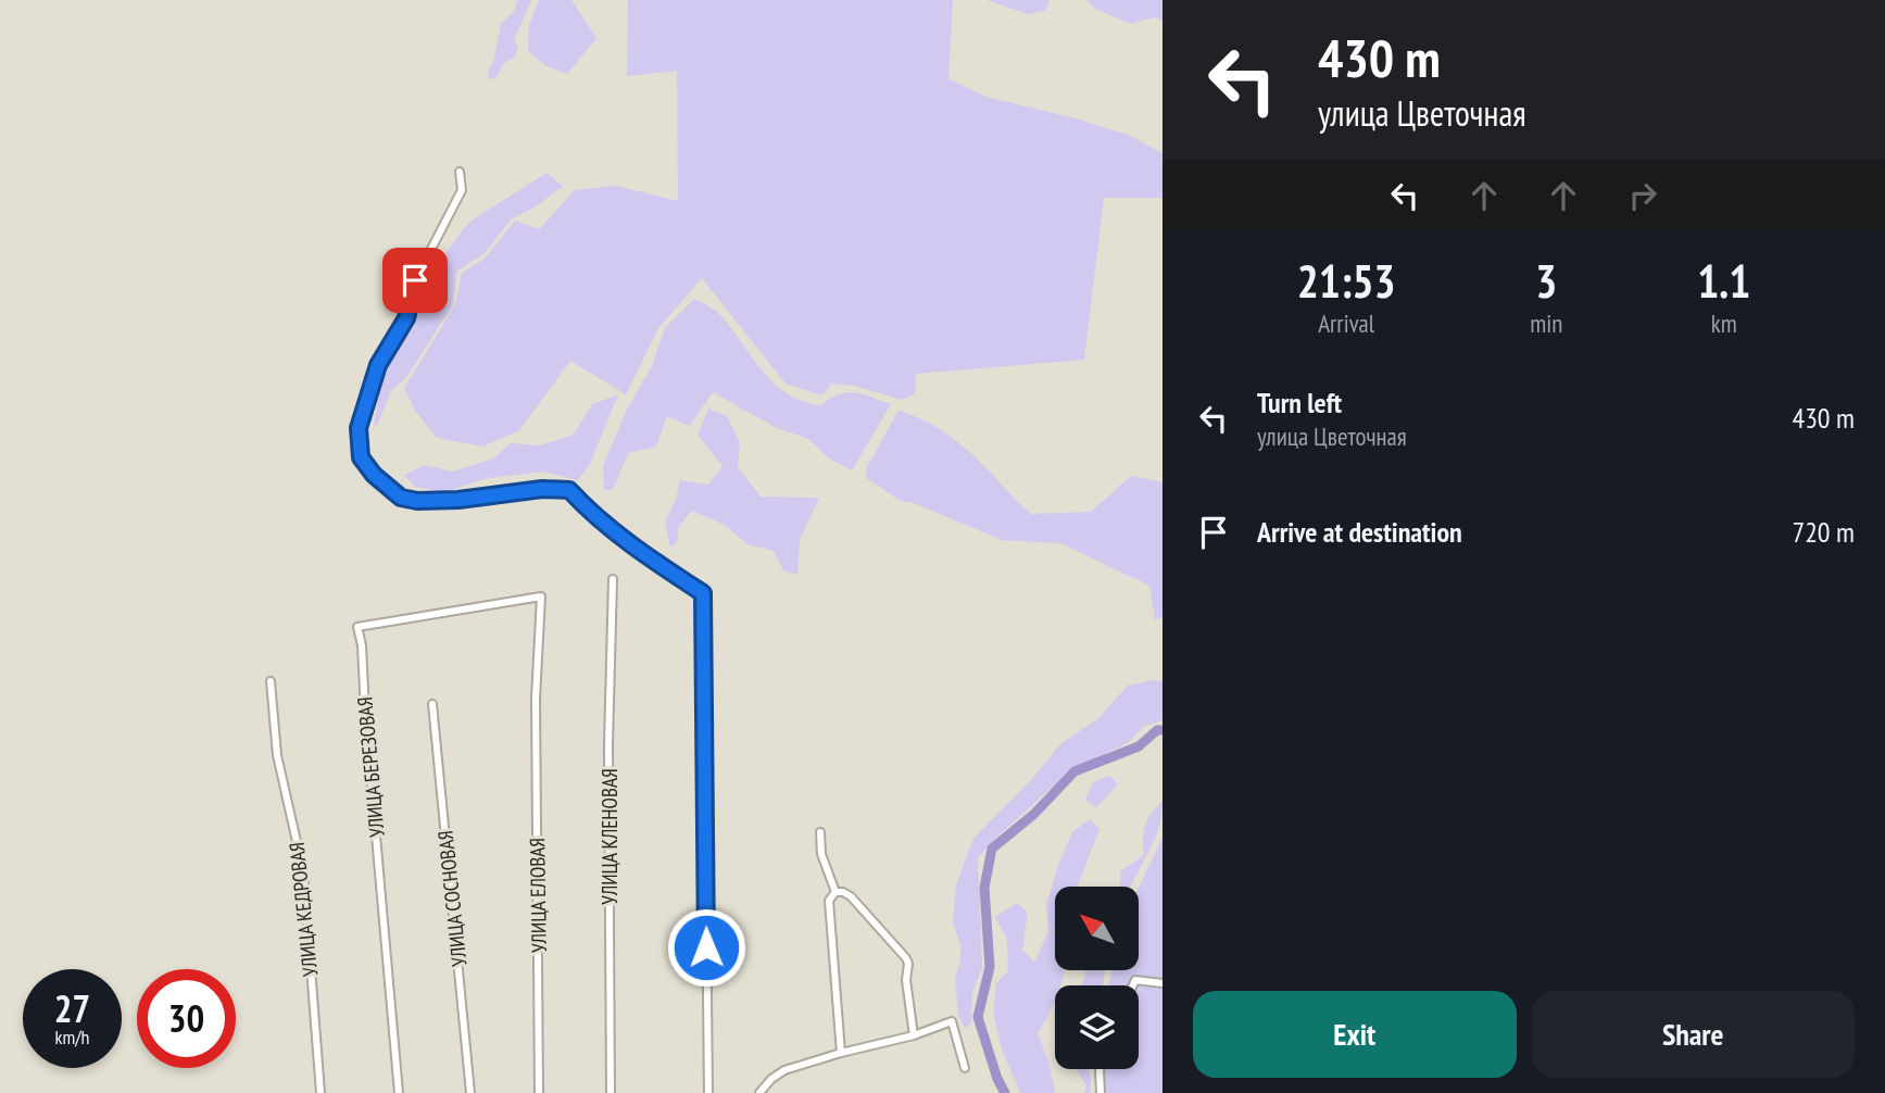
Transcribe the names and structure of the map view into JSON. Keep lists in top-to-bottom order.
{
  "streets": {
    "street": [
      "УЛИЦА БЕРЕЗОВАЯ",
      "УЛИЦА КЛЕНОВАЯ",
      "УЛИЦА ЕЛОВАЯ",
      "УЛИЦА СОСНОВАЯ",
      "УЛИЦА КЕДРОВАЯ"
    ]
  },
  "crossings": [
    ["УЛИЦА БЕРЕЗОВАЯ", "УЛИЦА ЕЛОВАЯ"]
  ],
  "north": "top left",
  "page": {
    "turn": ["430 m", "улица Цветочная"],
    "eta": [
      "21:53",
      "Arrival",
      "3",
      "min",
      "1.1",
      "km"
    ],
    "list": [
      {
        "name": "Turn left",
        "note": "улица Цветочная",
        "value": "430 m"
      },
      {
        "name": "Arrive at destination",
        "value": "720 m"
      }
    ],
    "speed": "27 km/h",
    "limit": "30",
    "buttons": ["Exit", "Share"]
  }
}
